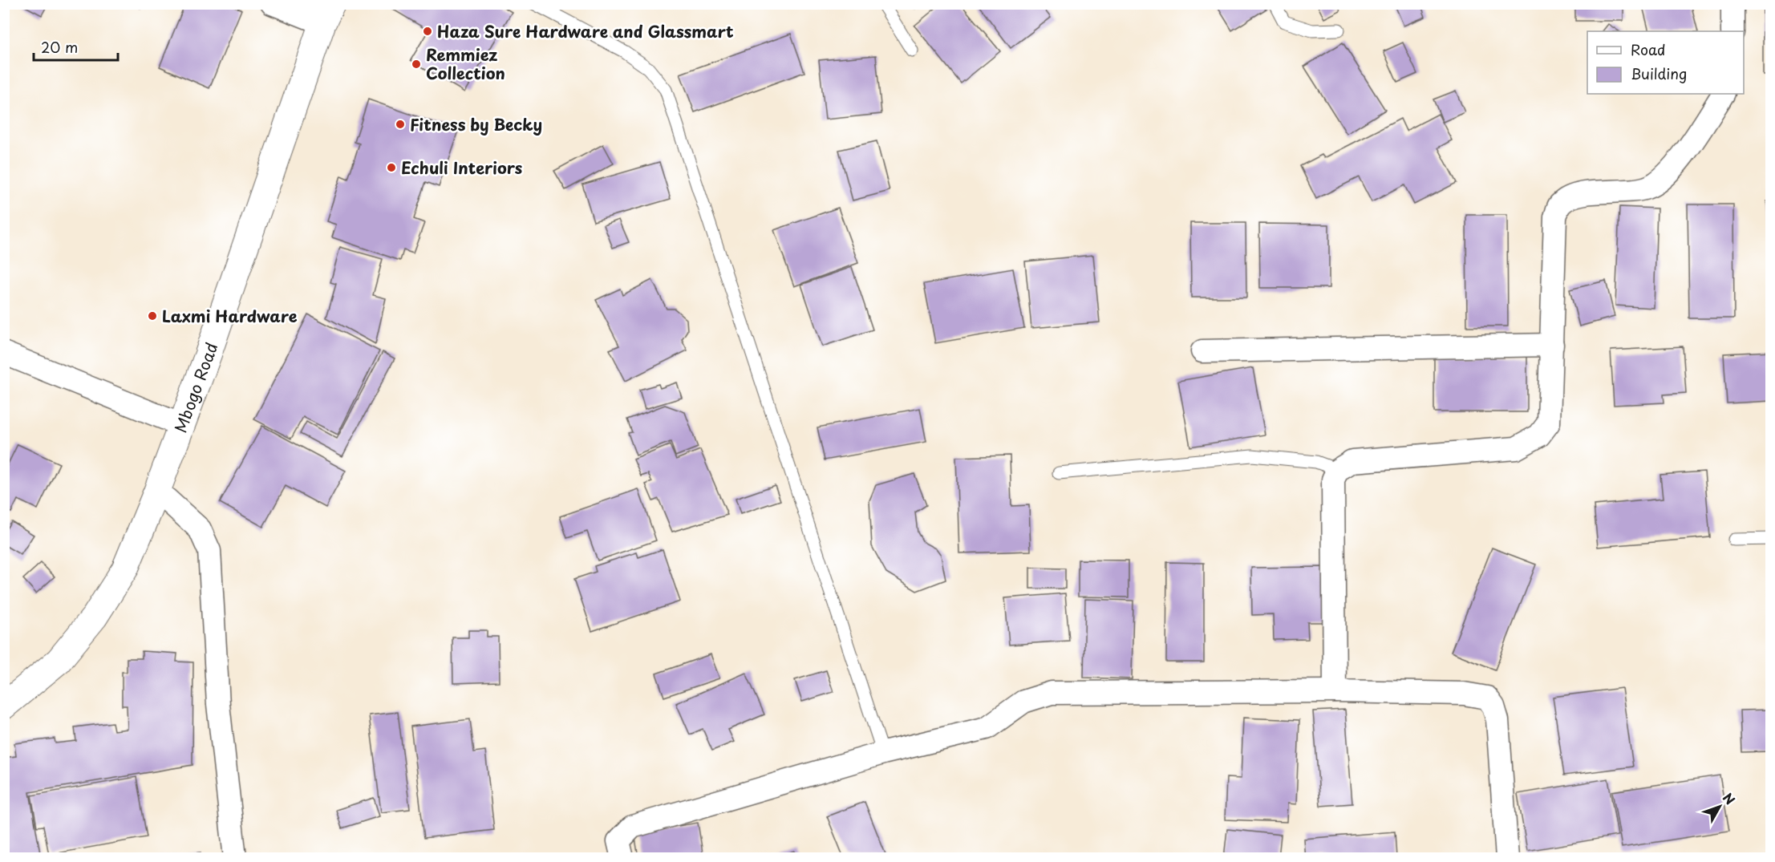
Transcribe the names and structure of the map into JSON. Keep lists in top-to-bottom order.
{
  "streets": {
    "main road": ["Mbogo Road"]
  },
  "places": [
    "Haza Sure Hardware and Glassmart",
    "Remmiez Collection",
    "Fitness by Becky",
    "Echuli Interiors",
    "Laxmi Hardware"
  ],
  "legend": ["Road", "Building"],
  "scale_bar": "20 m",
  "north": "top right"
}
